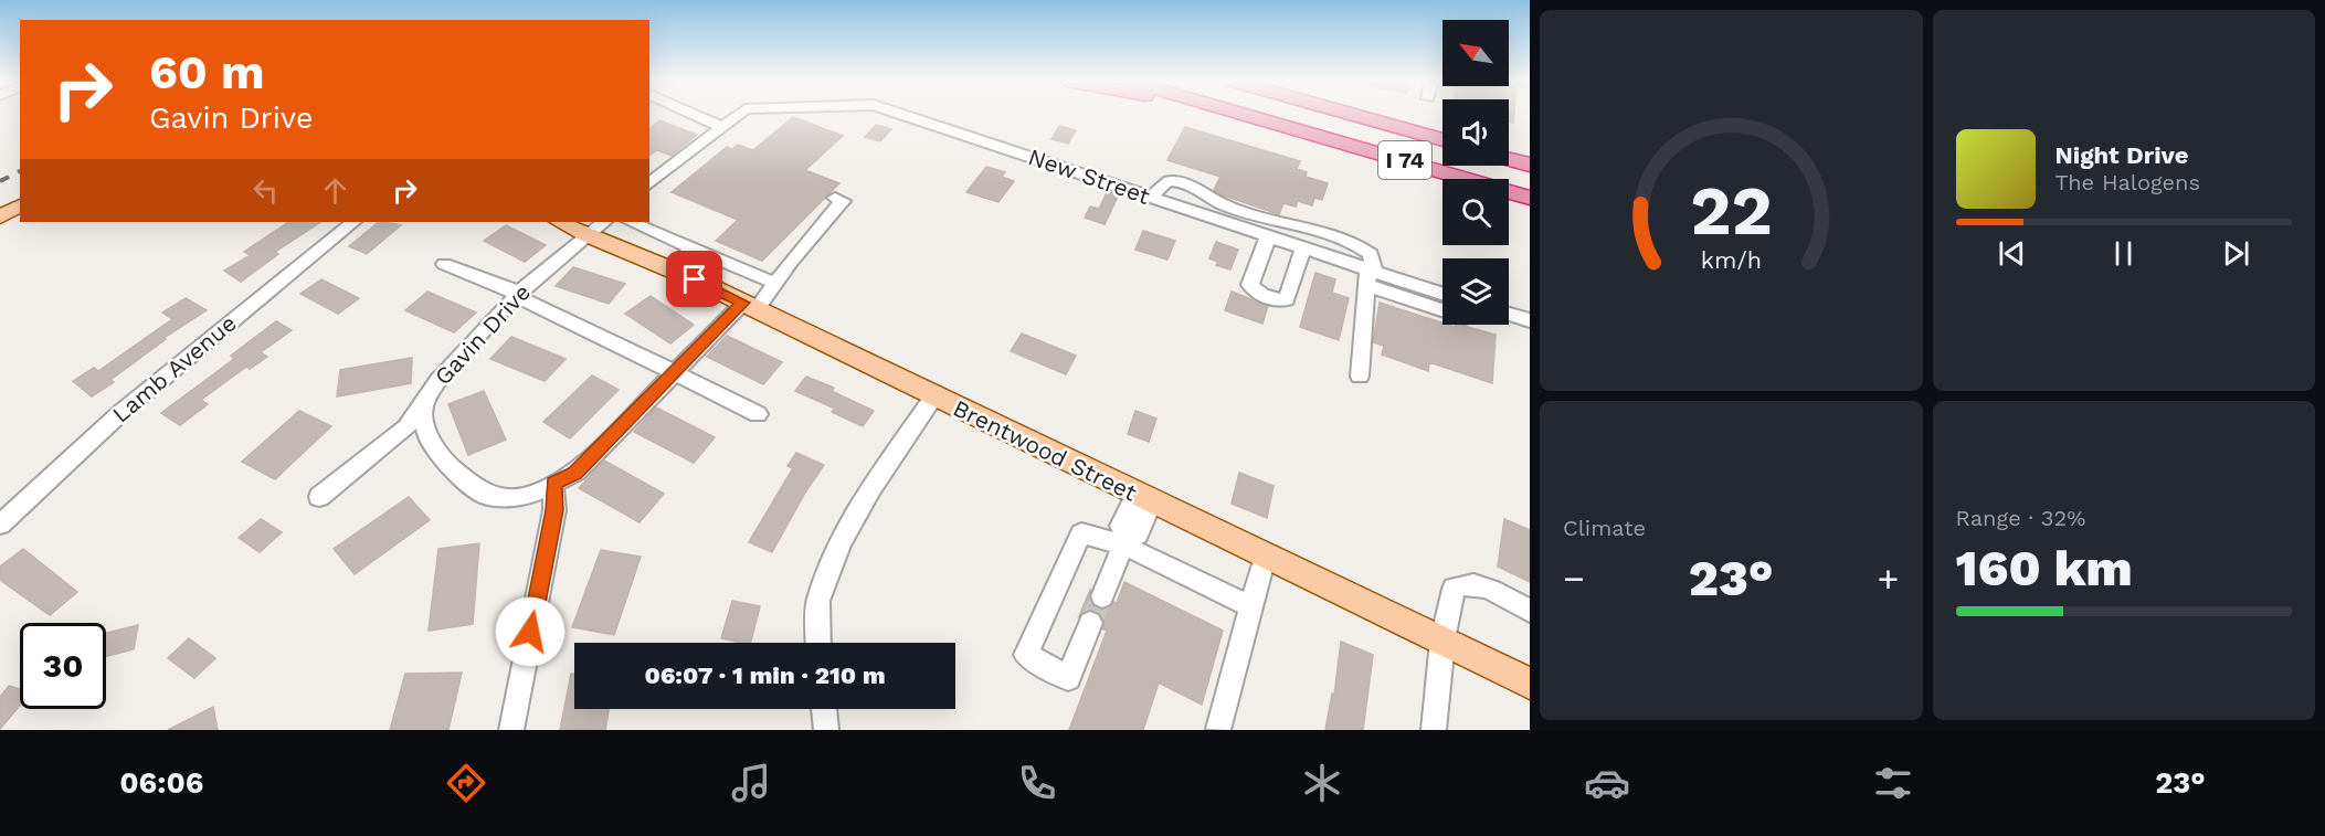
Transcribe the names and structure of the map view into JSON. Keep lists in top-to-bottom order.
{
  "streets": {
    "highway": ["I 74"],
    "main road": ["Brentwood Street"],
    "street": ["New Street", "Gavin Drive", "Lamb Avenue"]
  },
  "crossings": [
    ["Gavin Drive", "Brentwood Street"]
  ],
  "north": "top left",
  "page": {
    "turn": ["60 m", "Gavin Drive"],
    "song": ["Night Drive", "The Halogens"],
    "tile": [
      "Climate",
      ["Range · 32%", "160 km"]
    ],
    "heat": ["−", "23°", "+"],
    "limit": "30",
    "trip": "06:07 · 1 min · 210 m",
    "tabs": ["06:06", "23°"],
    "gauge": ["22", "km/h"]
  }
}
